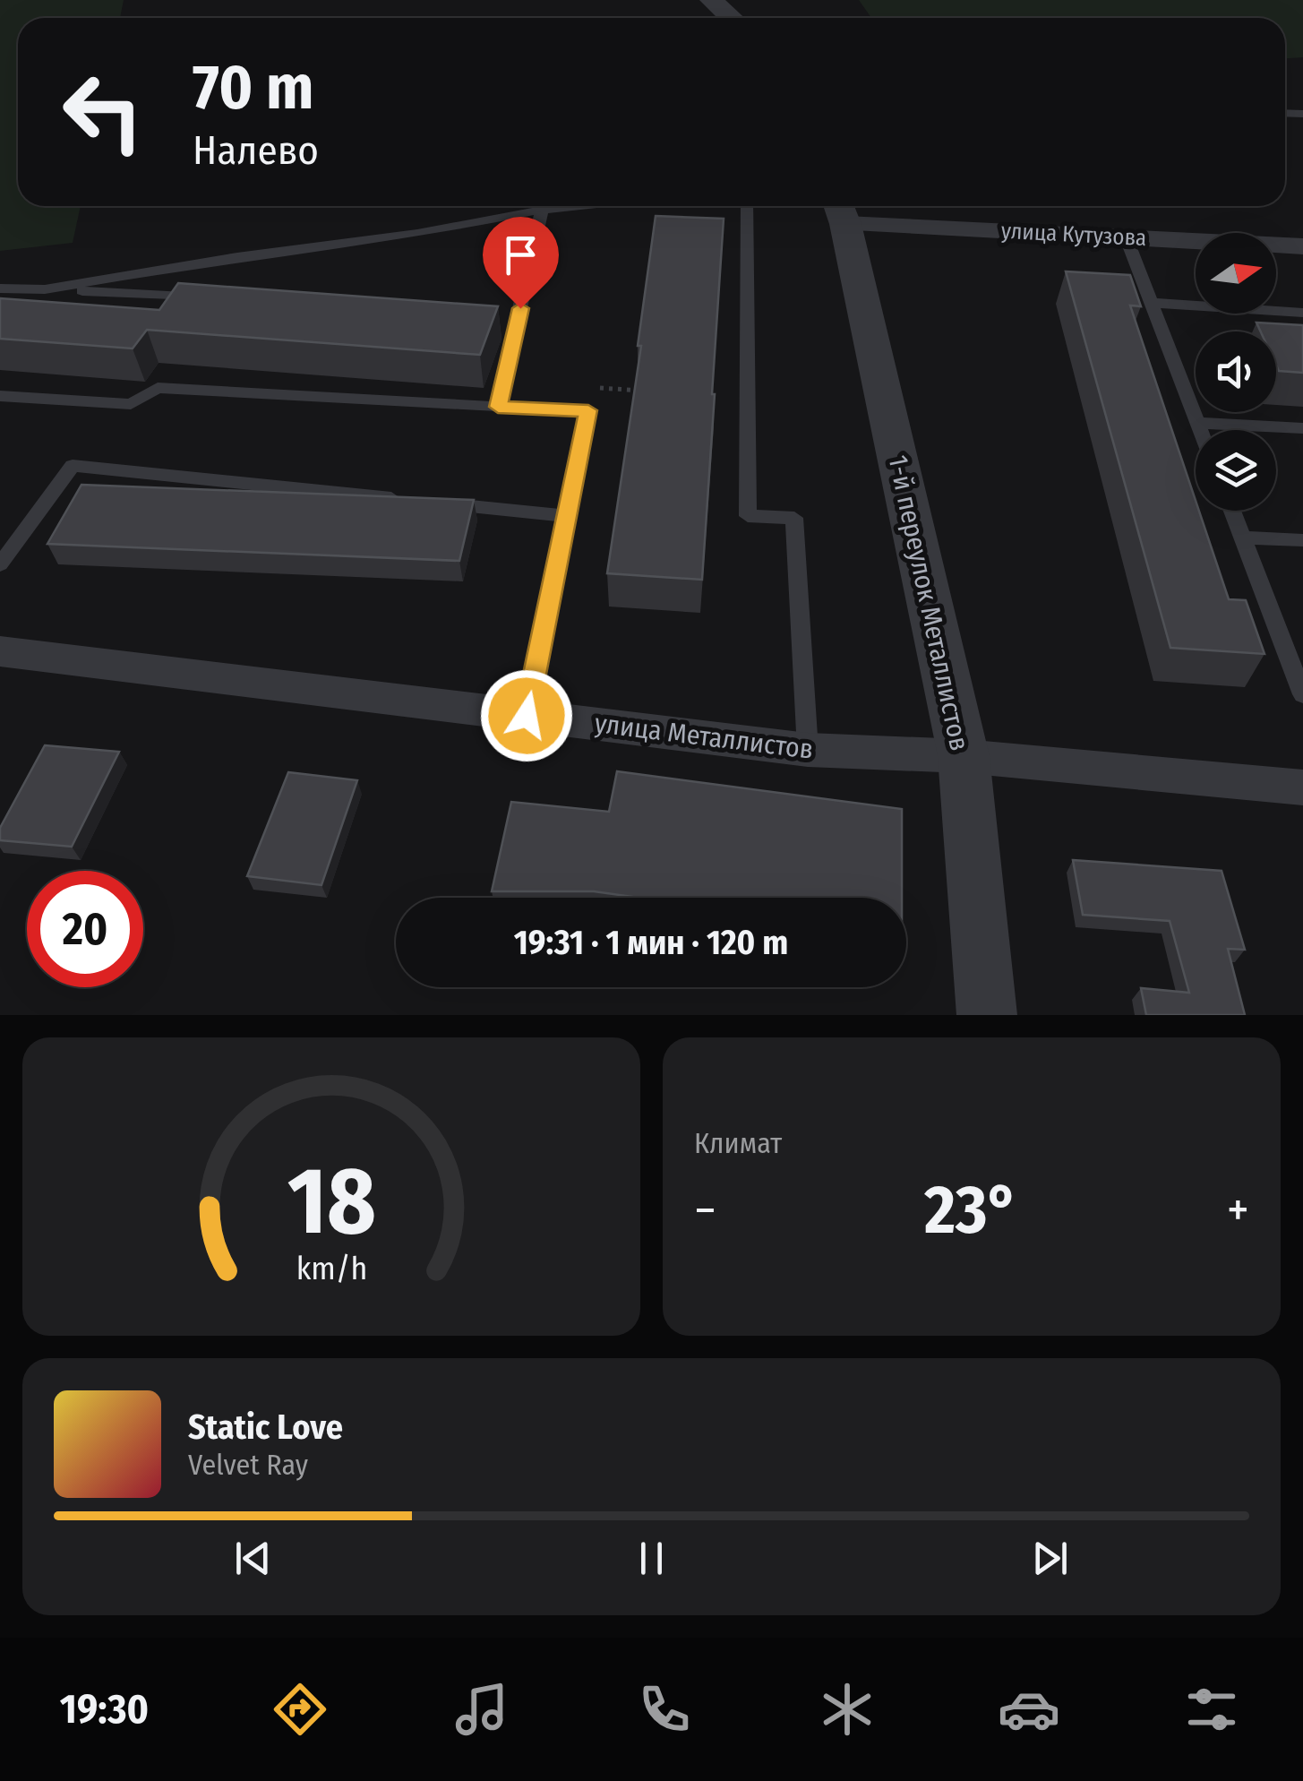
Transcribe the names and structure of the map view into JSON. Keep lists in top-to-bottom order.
{
  "streets": {
    "street": ["улица Кутузова", "1-й переулок Металлистов", "улица Металлистов"]
  },
  "crossings": [
    ["улица Кутузова", "1-й переулок Металлистов"],
    ["1-й переулок Металлистов", "улица Металлистов"]
  ],
  "north": "right",
  "page": {
    "turn": ["70 m", "Налево"],
    "limit": "20",
    "trip": "19:31 · 1 мин · 120 m",
    "tile": "Климат",
    "heat": ["−", "23°", "+"],
    "song": ["Static Love", "Velvet Ray"],
    "tabs": "19:30",
    "gauge": ["18", "km/h"]
  }
}
